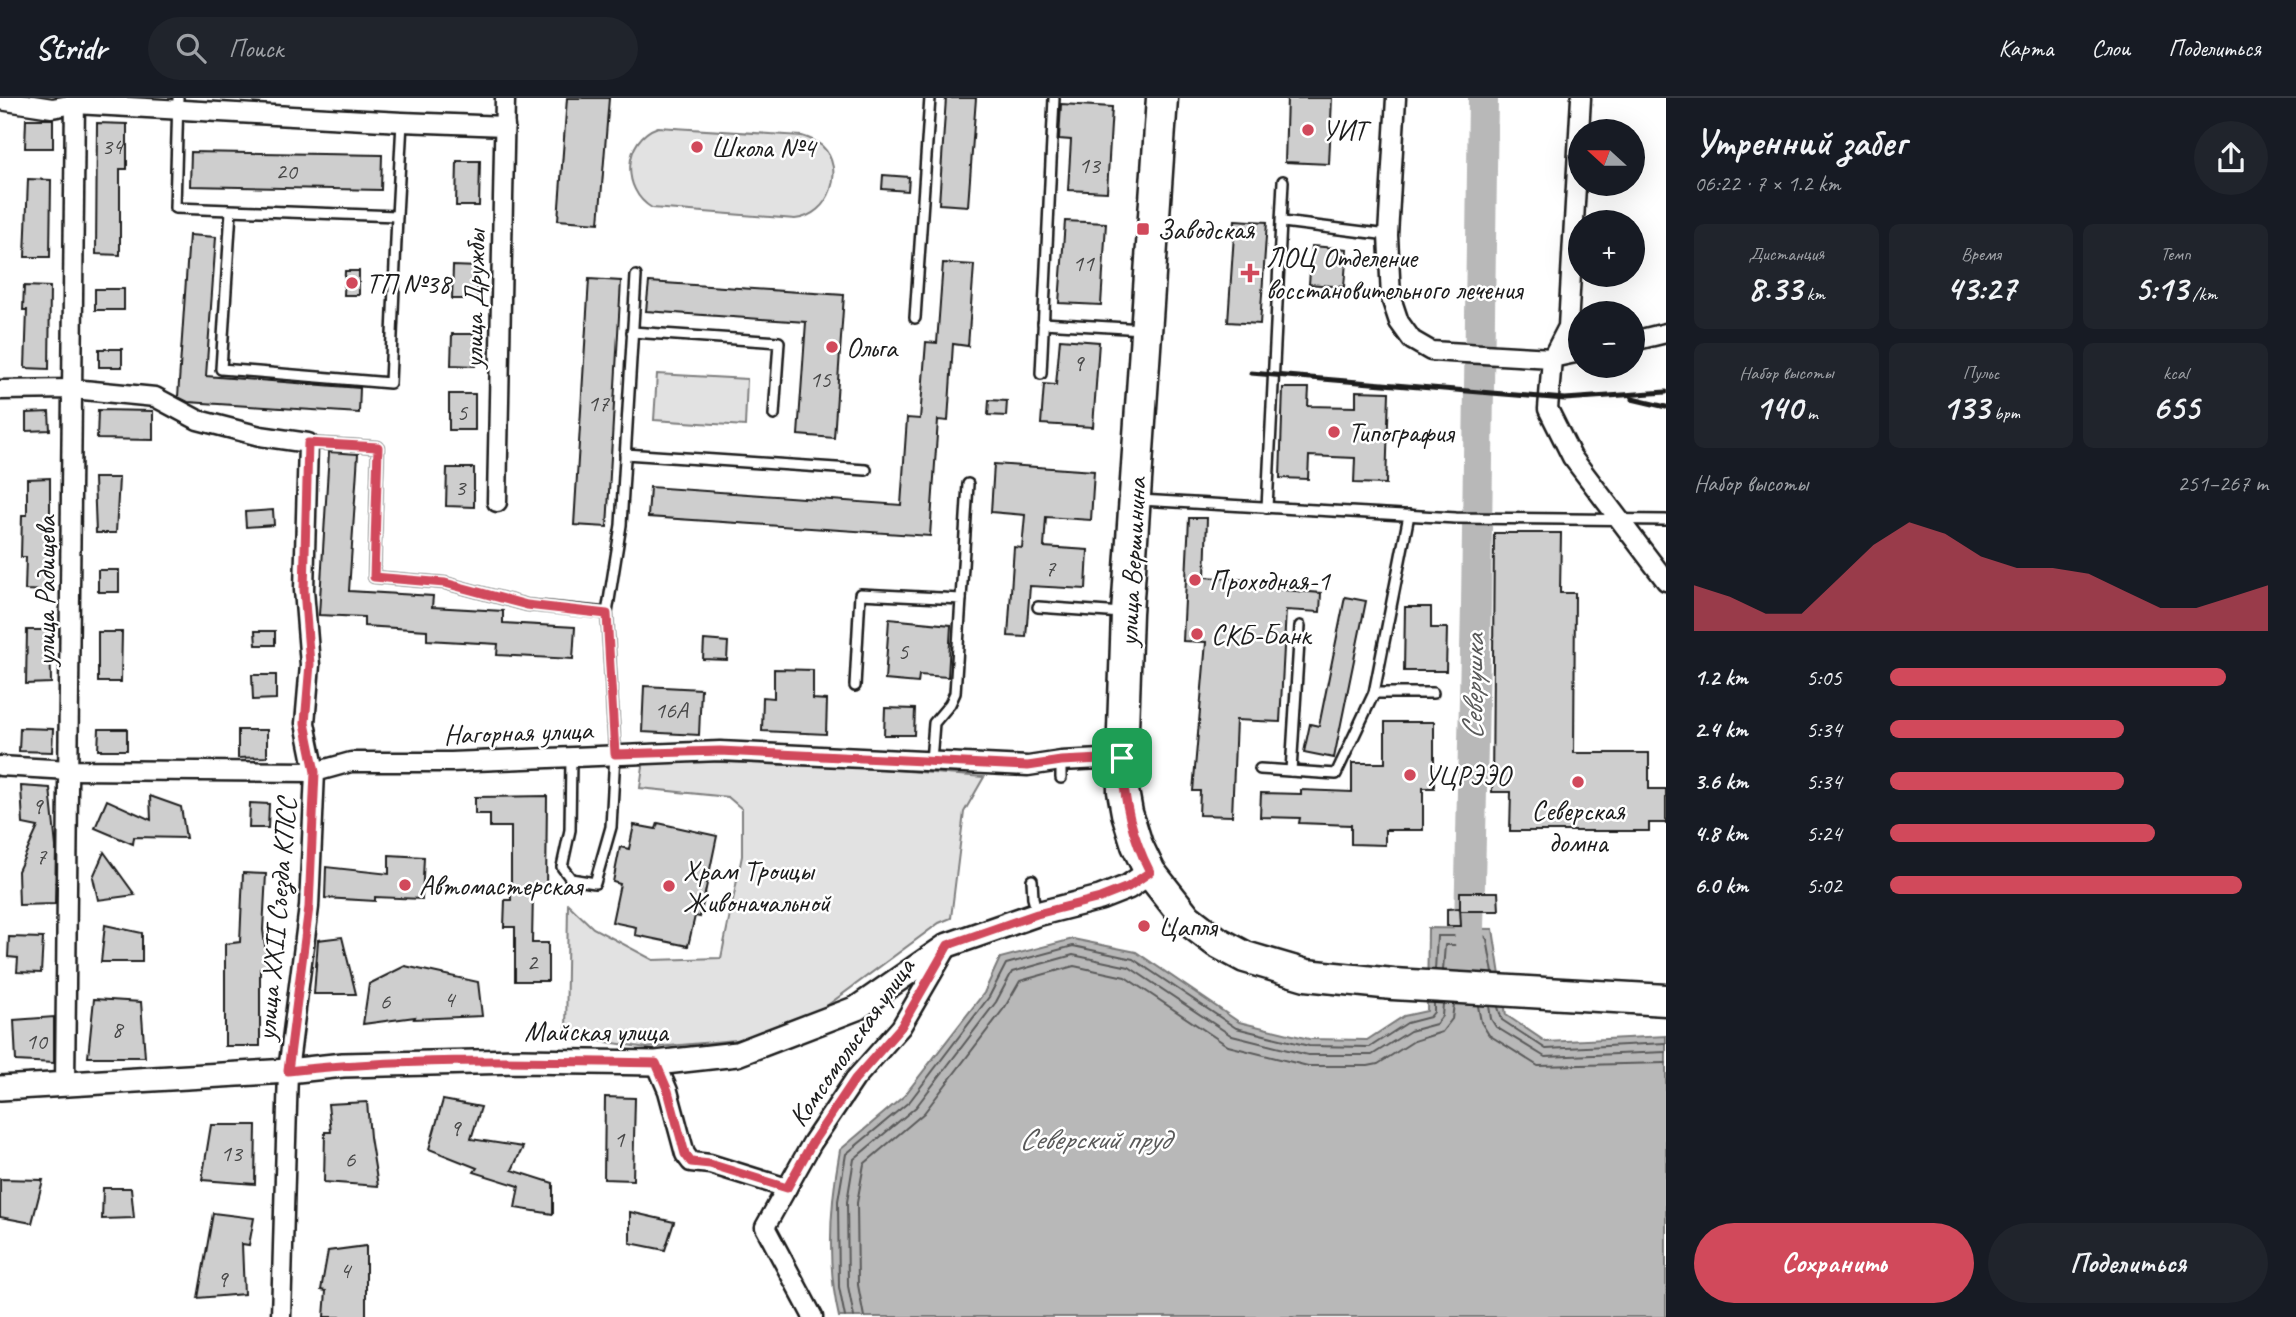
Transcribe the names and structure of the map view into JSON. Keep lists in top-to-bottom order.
{
  "streets": {
    "main road": ["улица Вершинина"],
    "street": [
      "улица Дружбы",
      "улица Радищева",
      "Нагорная улица",
      "улица XXII Съезда КПСС",
      "Майская улица",
      "Комсомольская улица"
    ]
  },
  "crossings": [
    ["улица Вершинина", "Нагорная улица"],
    ["улица Вершинина", "Майская улица"],
    ["улица Радищева", "Нагорная улица"],
    ["улица Радищева", "Майская улица"],
    ["Нагорная улица", "улица XXII Съезда КПСС"],
    ["улица XXII Съезда КПСС", "Майская улица"],
    ["Майская улица", "Комсомольская улица"]
  ],
  "water": ["Северушка", "Северский пруд"],
  "places": {
    "other": [
      "УИТ",
      "Школа №4",
      "ТП №38",
      "Ольга",
      "Типография",
      "Проходная-1",
      "СКБ-Банк",
      "УЦРЭЭО",
      "Северская домна",
      "Автомастерская",
      "Храм Троицы Живоначальной",
      "Цапля"
    ],
    "transit": ["Заводская"],
    "health": ["ЛОЦ Отделение восстановительного лечения"]
  },
  "house_numbers": [
    "34",
    "13",
    "20",
    "11",
    "9",
    "15",
    "17",
    "5",
    "3",
    "7",
    "5",
    "16А",
    "9",
    "7",
    "2",
    "4",
    "6",
    "8",
    "10",
    "9",
    "1",
    "13",
    "6",
    "4",
    "9"
  ],
  "north": "left",
  "page": {
    "header": "Stridr",
    "search": "Поиск",
    "nav": ["Карта", "Слои", "Поделиться"],
    "heading": ["Утренний забег", "06:22 · 7 × 1.2 km"],
    "map_buttons": ["+", "−"],
    "stats": [
      ["Дистанция", "8.33 km"],
      ["Время", "43:27"],
      ["Темп", "5:13 /km"],
      ["Набор высоты", "140 m"],
      ["Пульс", "133 bpm"],
      ["kcal", "655"]
    ],
    "chart": ["Набор высоты", "251–267 m"],
    "list": [
      {
        "name": "1.2 km",
        "note": "5:05"
      },
      {
        "name": "2.4 km",
        "note": "5:34"
      },
      {
        "name": "3.6 km",
        "note": "5:34"
      },
      {
        "name": "4.8 km",
        "note": "5:24"
      },
      {
        "name": "6.0 km",
        "note": "5:02"
      }
    ],
    "buttons": ["Сохранить", "Поделиться"]
  }
}
